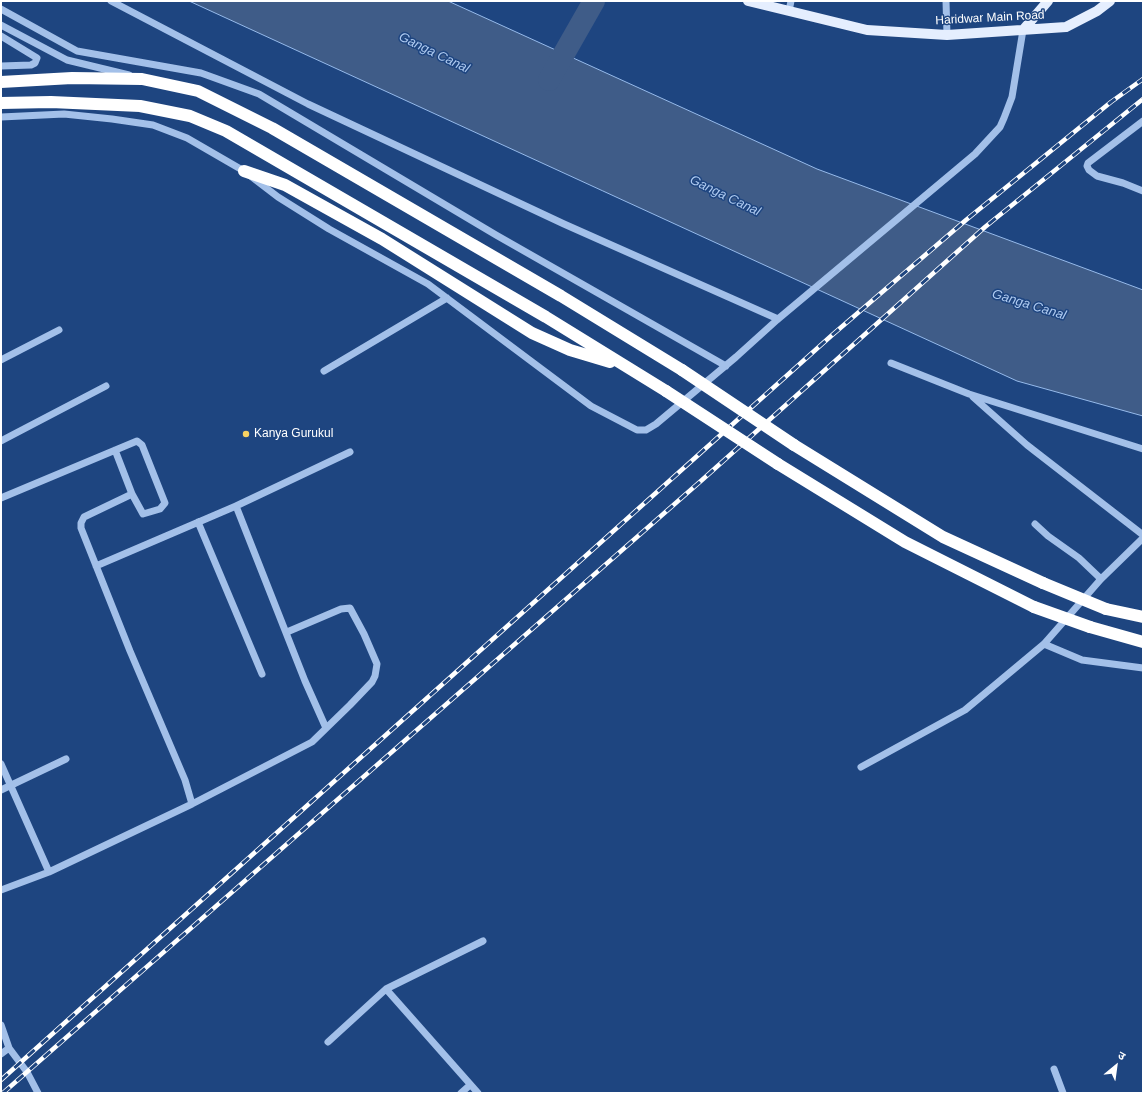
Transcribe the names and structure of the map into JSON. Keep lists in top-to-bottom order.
{
  "streets": {
    "main road": ["Haridwar Main Road"]
  },
  "water": ["Ganga Canal"],
  "places": ["Kanya Gurukul"],
  "north": "top right"
}
